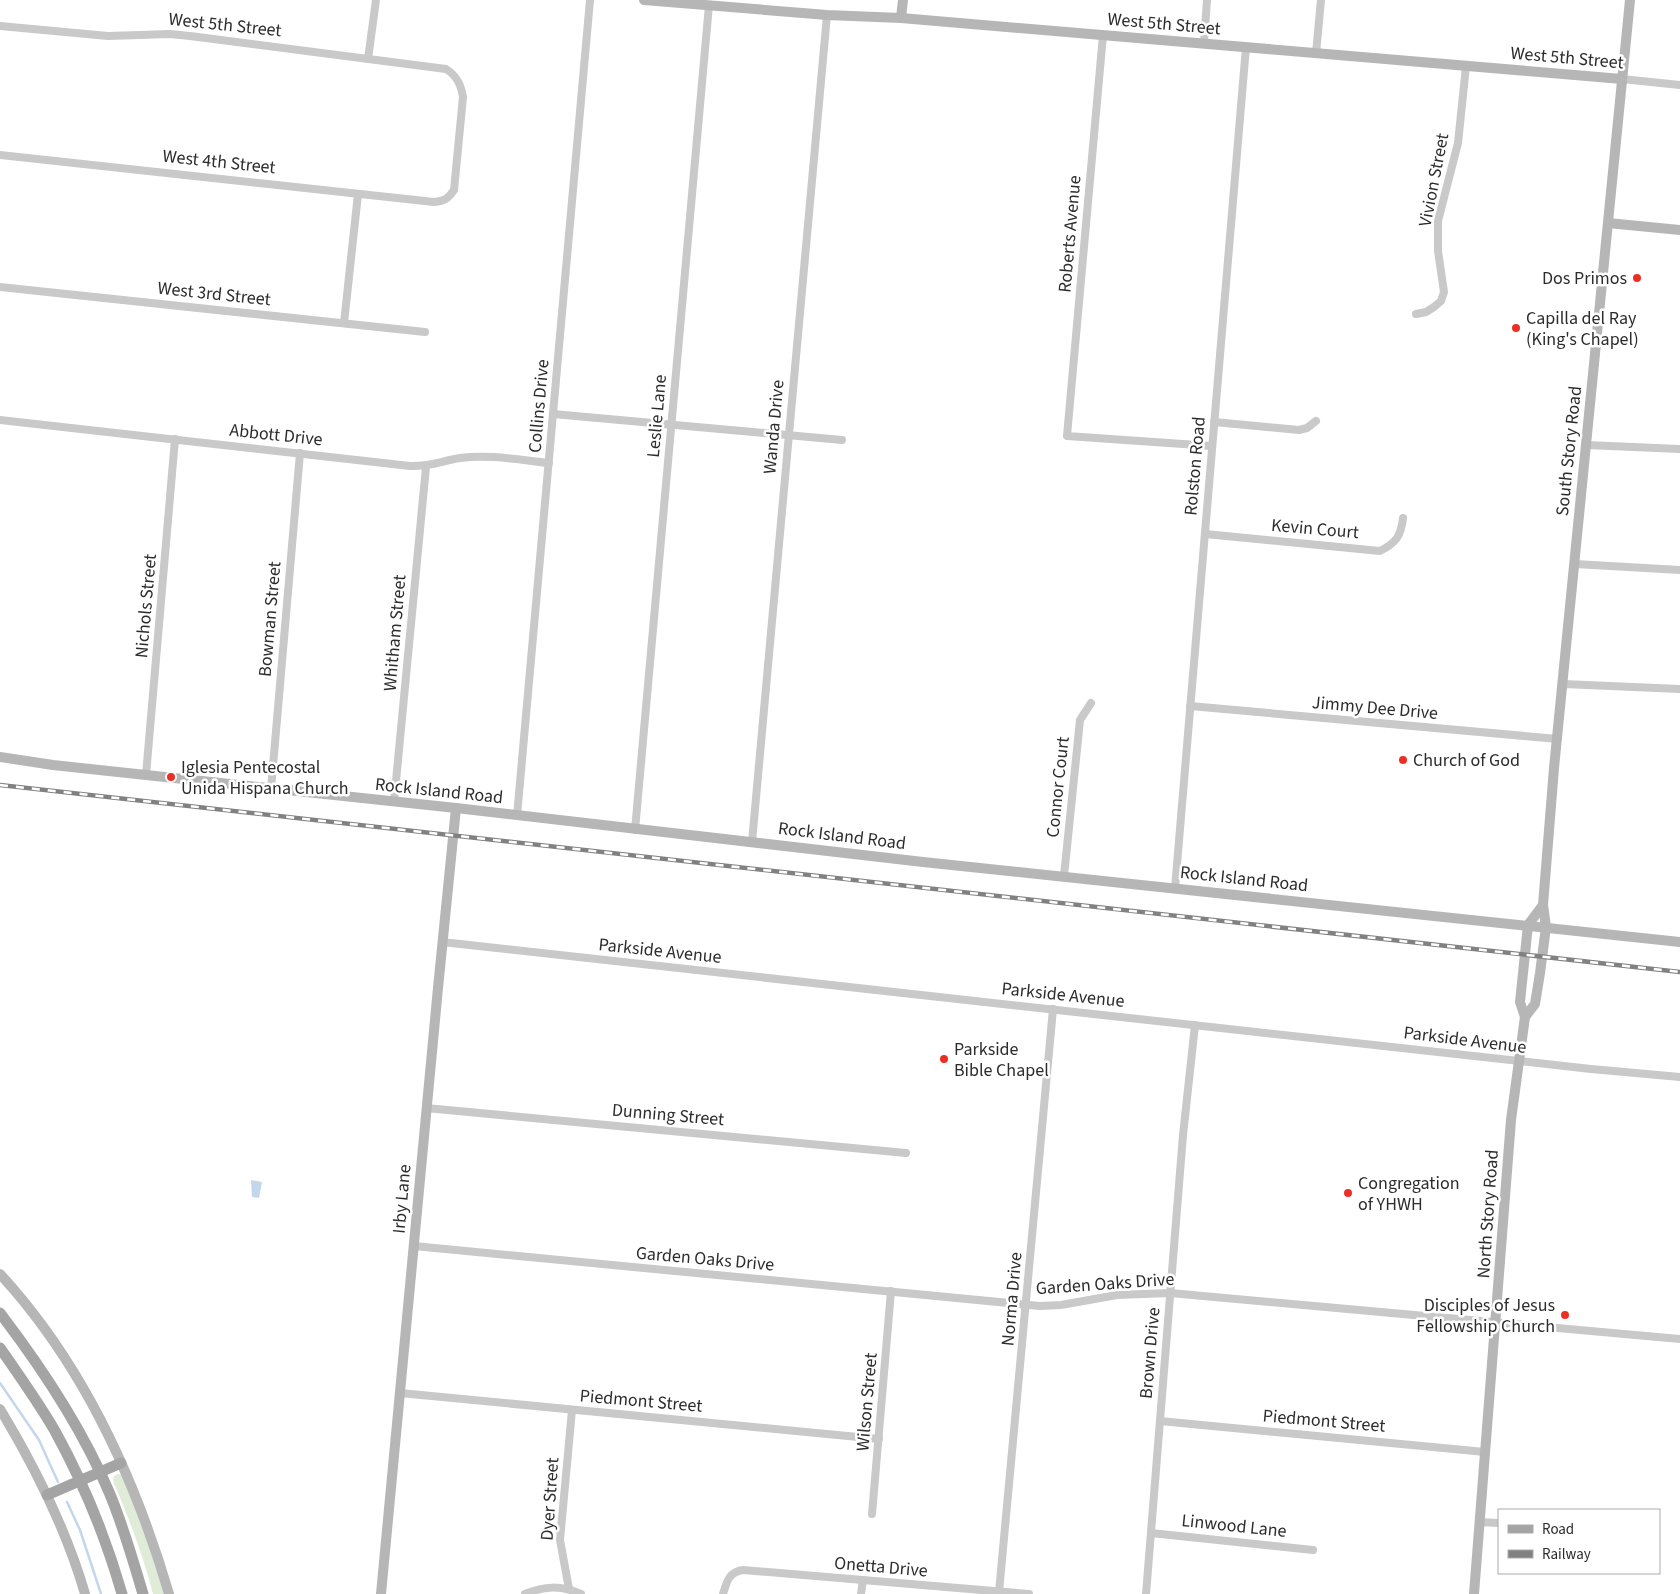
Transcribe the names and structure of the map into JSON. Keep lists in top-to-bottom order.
{
  "streets": {
    "main road": [
      "West 5th Street",
      "South Story Road",
      "Rock Island Road",
      "Irby Lane",
      "North Story Road"
    ],
    "street": [
      "West 4th Street",
      "Vivion Street",
      "Roberts Avenue",
      "West 3rd Street",
      "Collins Drive",
      "Leslie Lane",
      "Wanda Drive",
      "Abbott Drive",
      "Rolston Road",
      "Kevin Court",
      "Nichols Street",
      "Bowman Street",
      "Whitham Street",
      "Jimmy Dee Drive",
      "Connor Court",
      "Parkside Avenue",
      "Dunning Street",
      "Garden Oaks Drive",
      "Norma Drive",
      "Brown Drive",
      "Piedmont Street",
      "Wilson Street",
      "Dyer Street",
      "Linwood Lane",
      "Onetta Drive"
    ]
  },
  "crossings": [
    ["West 5th Street", "West 4th Street"],
    ["West 5th Street", "Vivion Street"],
    ["West 5th Street", "Roberts Avenue"],
    ["West 5th Street", "Leslie Lane"],
    ["West 5th Street", "Wanda Drive"],
    ["West 5th Street", "South Story Road"],
    ["West 5th Street", "Rolston Road"],
    ["Roberts Avenue", "Rolston Road"],
    ["Collins Drive", "Abbott Drive"],
    ["Collins Drive", "Rock Island Road"],
    ["Leslie Lane", "Rock Island Road"],
    ["Wanda Drive", "Rock Island Road"],
    ["Abbott Drive", "Nichols Street"],
    ["Abbott Drive", "Bowman Street"],
    ["Abbott Drive", "Whitham Street"],
    ["South Story Road", "Jimmy Dee Drive"],
    ["South Story Road", "Rock Island Road"],
    ["South Story Road", "North Story Road"],
    ["Rolston Road", "Kevin Court"],
    ["Rolston Road", "Jimmy Dee Drive"],
    ["Rolston Road", "Rock Island Road"],
    ["Nichols Street", "Rock Island Road"],
    ["Bowman Street", "Rock Island Road"],
    ["Whitham Street", "Rock Island Road"],
    ["Connor Court", "Rock Island Road"],
    ["Rock Island Road", "Irby Lane"],
    ["Rock Island Road", "North Story Road"],
    ["Parkside Avenue", "Irby Lane"],
    ["Parkside Avenue", "North Story Road"],
    ["Parkside Avenue", "Norma Drive"],
    ["Parkside Avenue", "Brown Drive"],
    ["Dunning Street", "Irby Lane"],
    ["Irby Lane", "Garden Oaks Drive"],
    ["Irby Lane", "Piedmont Street"],
    ["North Story Road", "Garden Oaks Drive"],
    ["North Story Road", "Piedmont Street"],
    ["Garden Oaks Drive", "Norma Drive"],
    ["Garden Oaks Drive", "Brown Drive"],
    ["Garden Oaks Drive", "Wilson Street"],
    ["Norma Drive", "Onetta Drive"],
    ["Brown Drive", "Piedmont Street"],
    ["Brown Drive", "Linwood Lane"],
    ["Piedmont Street", "Wilson Street"],
    ["Piedmont Street", "Dyer Street"]
  ],
  "places": [
    "Dos Primos",
    "Capilla del Ray (King's Chapel)",
    "Church of God",
    "Iglesia Pentecostal Unida Hispana Church",
    "Parkside Bible Chapel",
    "Congregation of YHWH",
    "Disciples of Jesus Fellowship Church"
  ],
  "legend": ["Road", "Railway"]
}
